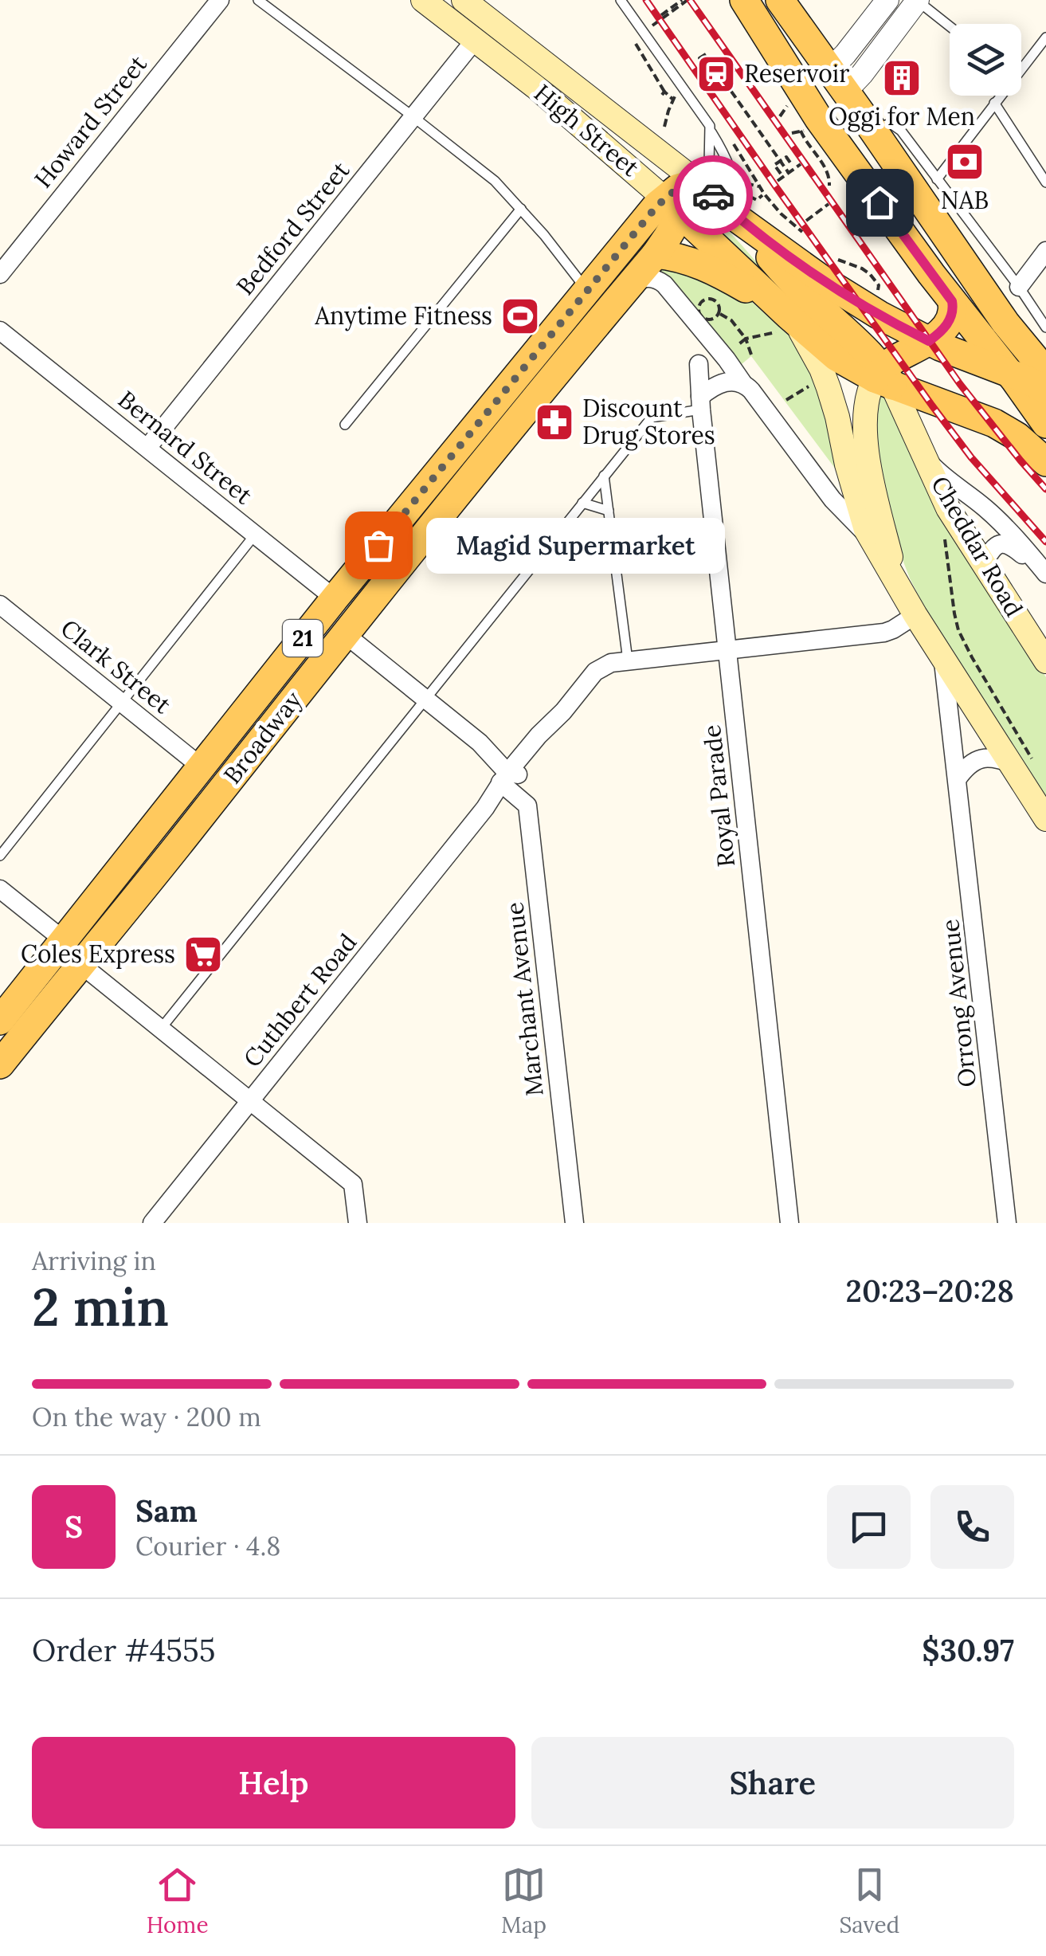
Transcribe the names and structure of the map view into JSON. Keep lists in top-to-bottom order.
{
  "streets": {
    "main road": [
      "High Street",
      "Cheddar Road",
      "21",
      "Broadway"
    ],
    "street": [
      "Howard Street",
      "Bedford Street",
      "Bernard Street",
      "Clark Street",
      "Royal Parade",
      "Marchant Avenue",
      "Cuthbert Road",
      "Orrong Avenue"
    ]
  },
  "crossings": [
    ["High Street", "Bedford Street"],
    ["High Street", "Cheddar Road"],
    ["High Street", "Broadway"],
    ["Bedford Street", "Bernard Street"],
    ["Bernard Street", "Broadway"],
    ["Clark Street", "Broadway"],
    ["Broadway", "Marchant Avenue"],
    ["Royal Parade", "Cuthbert Road"],
    ["Marchant Avenue", "Cuthbert Road"]
  ],
  "places": {
    "station": ["Reservoir"],
    "building": ["Oggi for Men"],
    "bank": ["NAB"],
    "sports": ["Anytime Fitness"],
    "pharmacy": ["Discount Drug Stores"],
    "other": ["Magid Supermarket"],
    "supermarket": ["Coles Express"]
  },
  "page": {
    "bubble": "Magid Supermarket",
    "heading": ["2 min", "Arriving in", "20:23–20:28"],
    "panel": [
      "Sam",
      "Courier · 4.8",
      "Order #4555",
      "$30.97"
    ],
    "bar": "On the way · 200 m",
    "round": "S",
    "buttons": ["Help", "Share"],
    "tabs": ["Home", "Map", "Saved"]
  }
}
